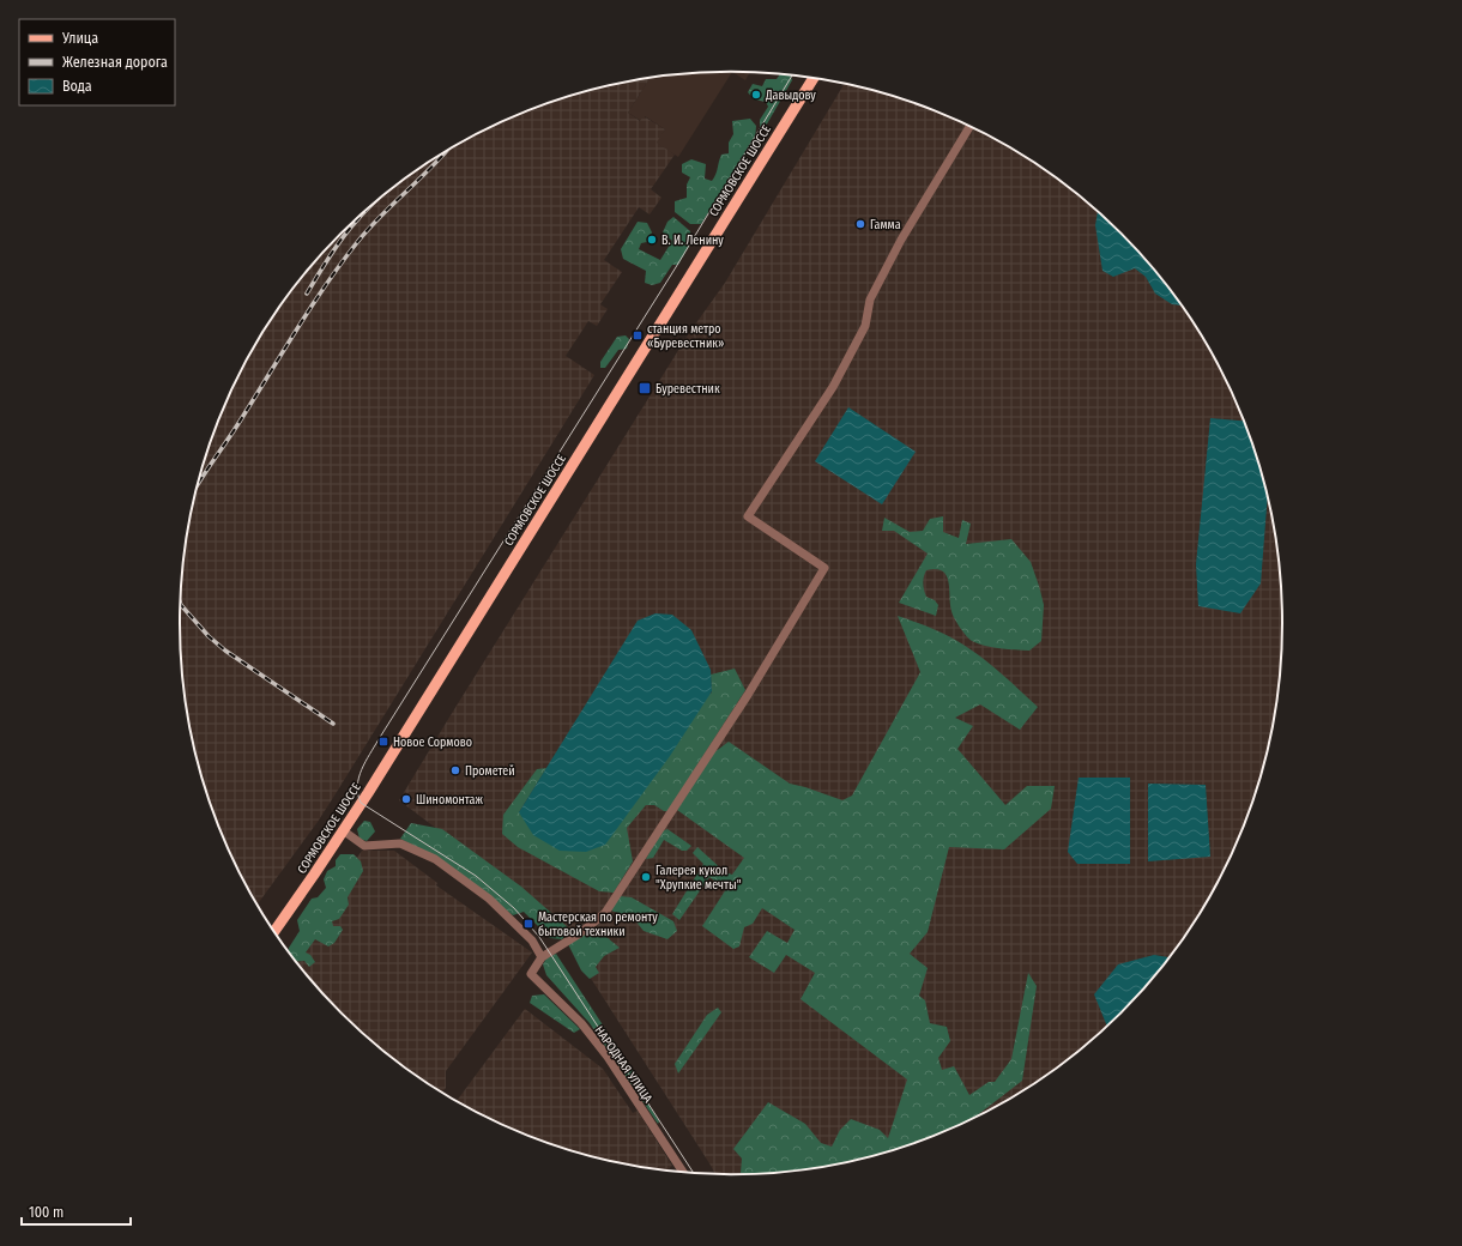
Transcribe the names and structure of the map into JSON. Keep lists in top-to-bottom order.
{
  "streets": {
    "main road": ["СОРМОВСКОЕ ШОССЕ"],
    "street": ["НАРОДНАЯ УЛИЦА"]
  },
  "places": {
    "other": [
      "Давыдову",
      "Гамма",
      "В. И. Ленину",
      "Прометей",
      "Шиномонтаж",
      "Галерея кукол \"Хрупкие мечты\""
    ],
    "transit": [
      "станция метро «Буревестник»",
      "Буревестник",
      "Новое Сормово",
      "Мастерская по ремонту бытовой техники"
    ]
  },
  "legend": ["Улица", "Железная дорога", "Вода"],
  "scale_bar": "100 m"
}
